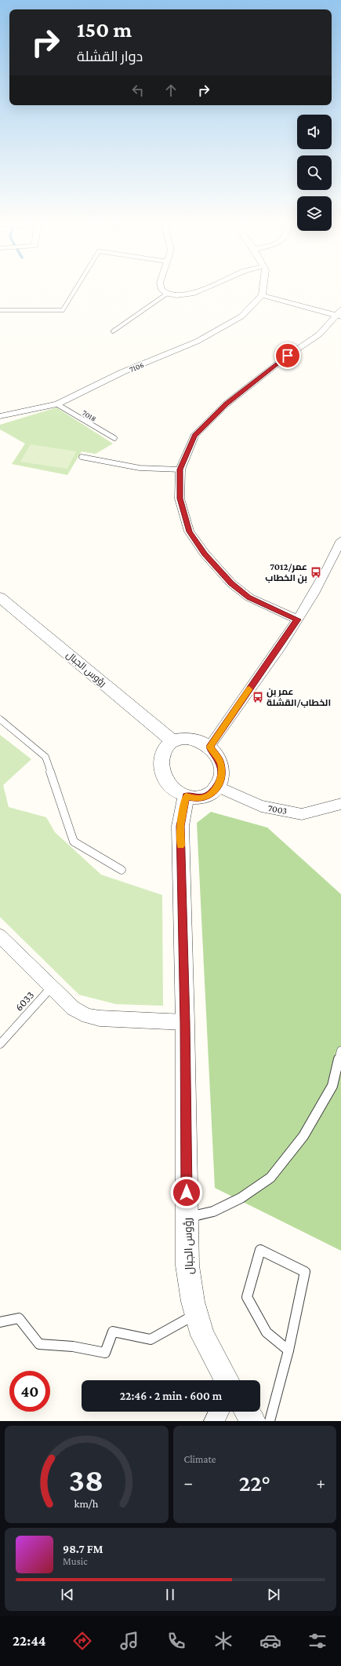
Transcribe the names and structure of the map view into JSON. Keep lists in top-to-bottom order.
{
  "streets": {
    "street": ["7106", "رؤوس الجبال", "7003"],
    "lane": ["7018", "6033"]
  },
  "crossings": [
    ["7106", "7018"],
    ["رؤوس الجبال", "7003"]
  ],
  "places": {
    "bus stop": ["7012/عمر بن الخطاب", "عمر بن الخطاب/القشلة"]
  },
  "page": {
    "turn": ["150 m", "دوار القشلة"],
    "limit": "40",
    "trip": "22:46 · 2 min · 600 m",
    "tile": "Climate",
    "heat": ["−", "22°", "+"],
    "song": ["98.7 FM", "Music"],
    "tabs": "22:44",
    "gauge": ["38", "km/h"]
  }
}
